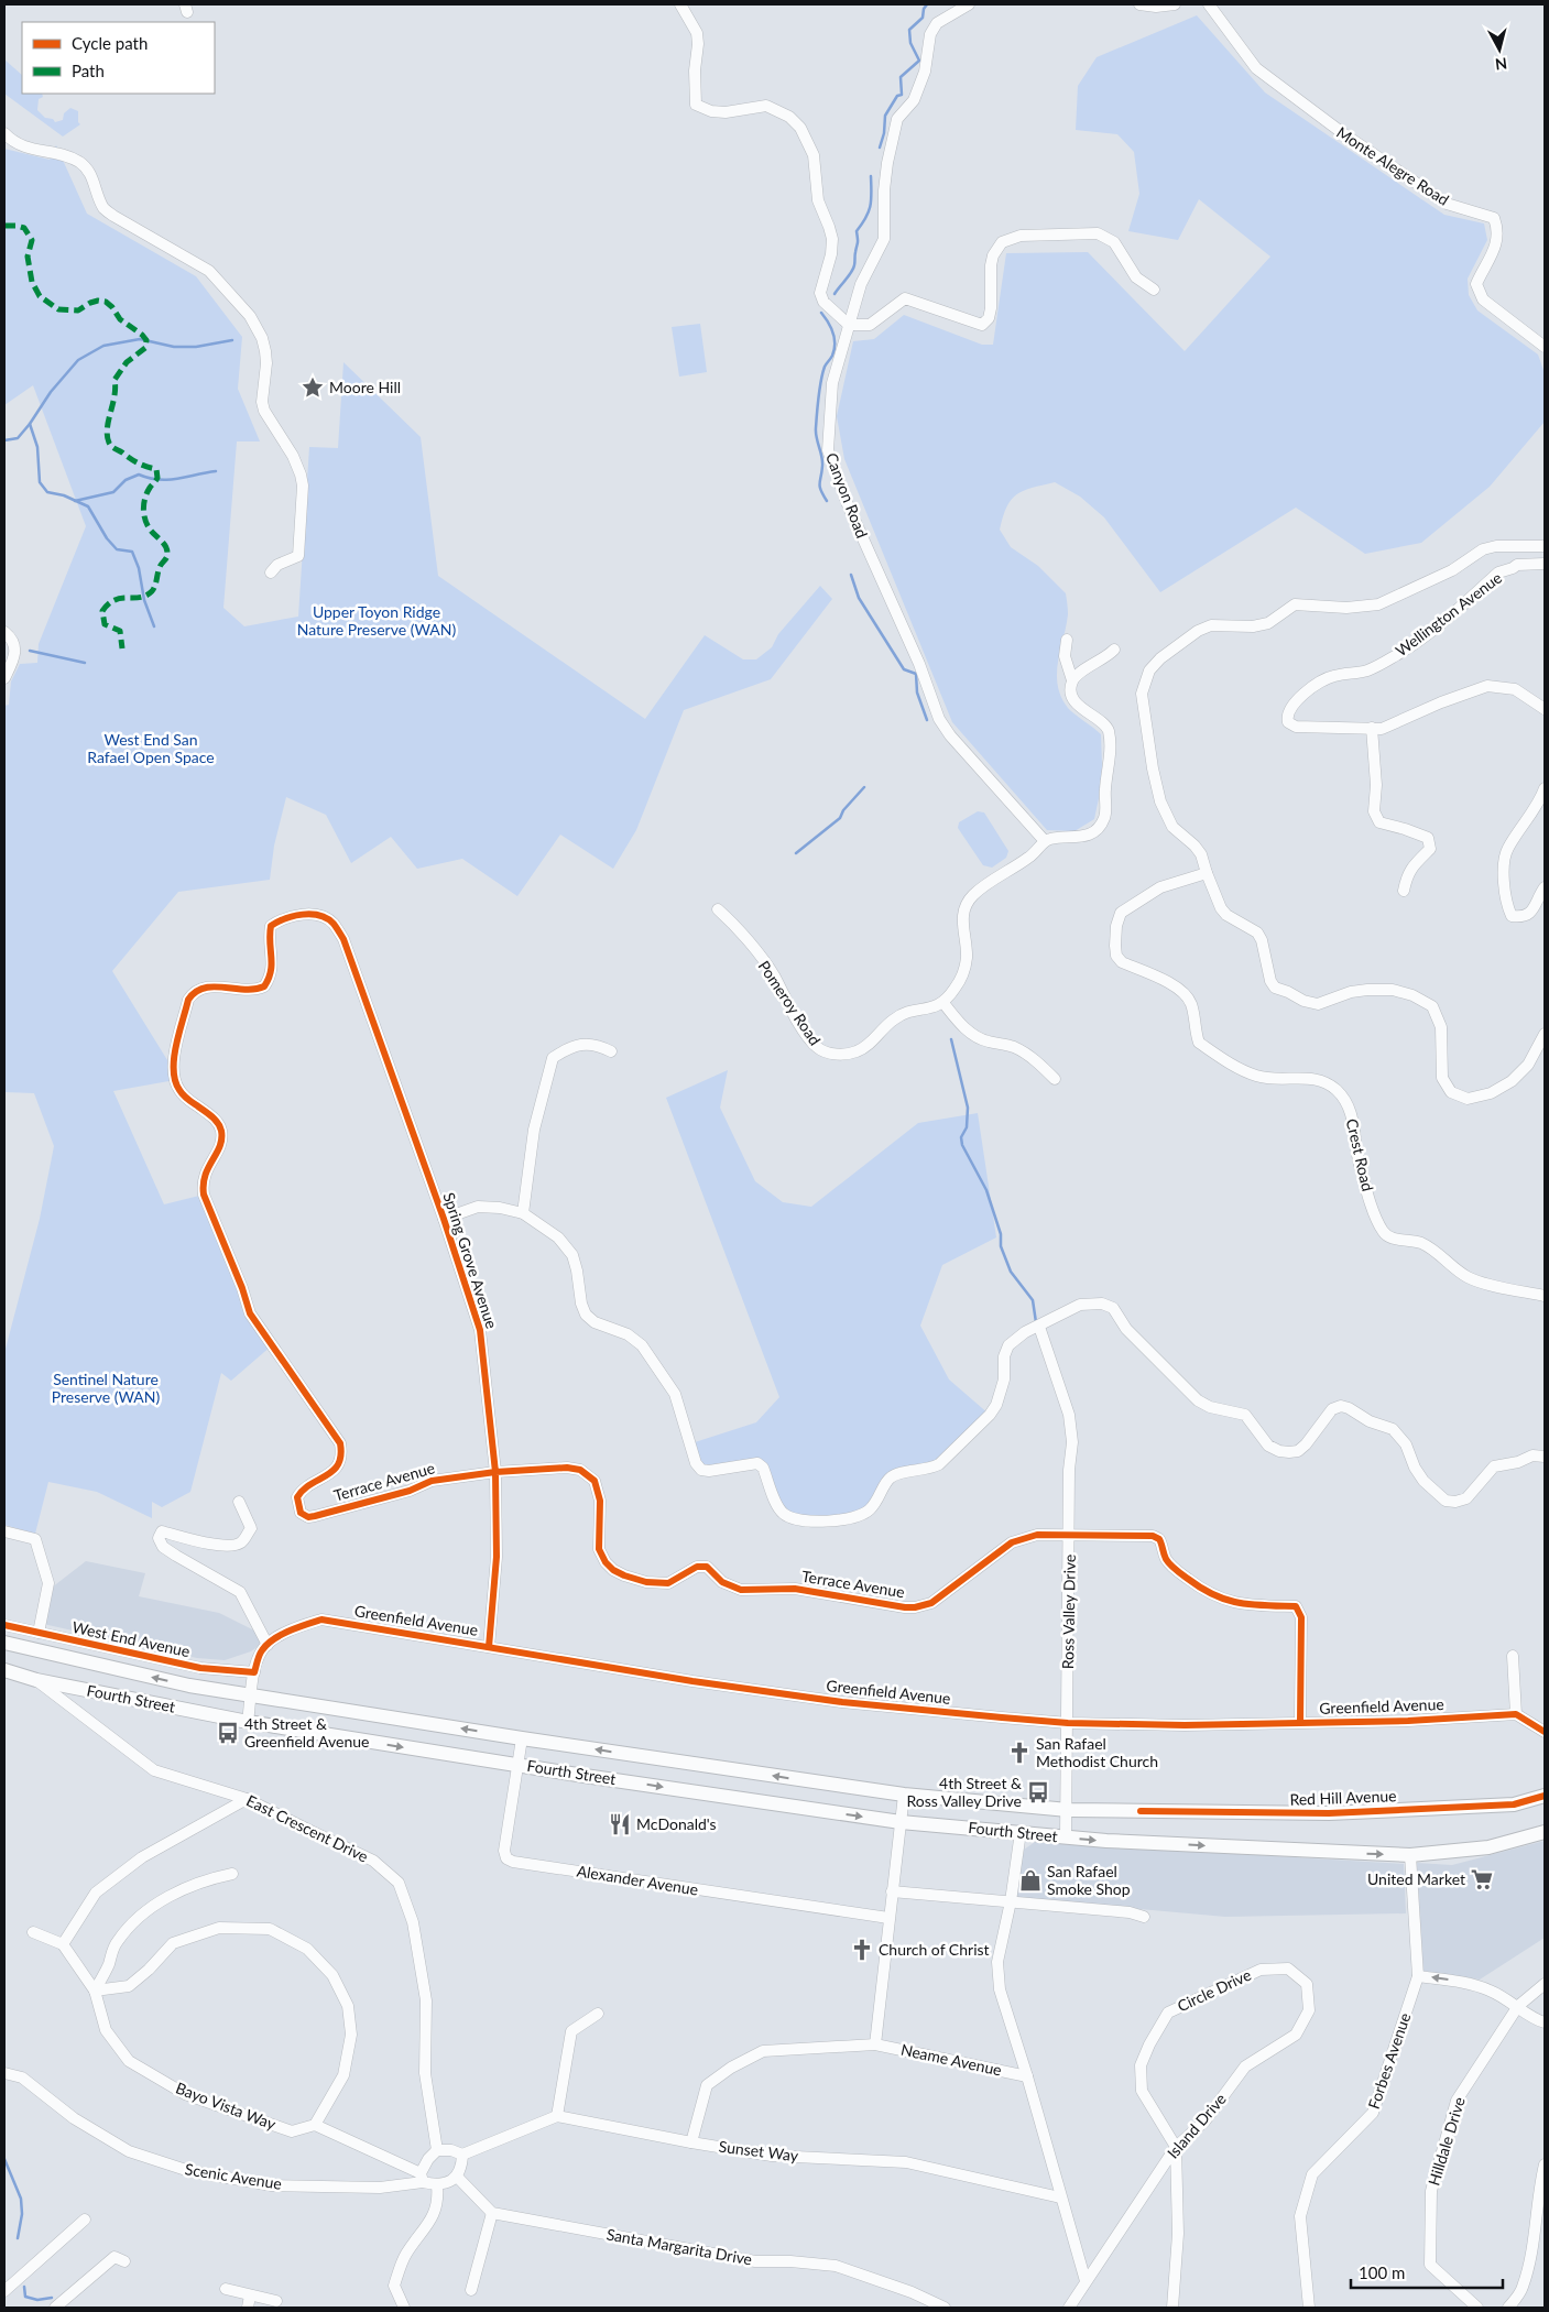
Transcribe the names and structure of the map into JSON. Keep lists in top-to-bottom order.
{
  "streets": {
    "main road": ["Fourth Street", "Red Hill Avenue"],
    "street": [
      "Monte Alegre Road",
      "Canyon Road",
      "Wellington Avenue",
      "Pomeroy Road",
      "Crest Road",
      "Spring Grove Avenue",
      "Terrace Avenue",
      "Ross Valley Drive",
      "Greenfield Avenue",
      "West End Avenue",
      "East Crescent Drive",
      "Alexander Avenue",
      "Circle Drive",
      "Neame Avenue",
      "Forbes Avenue",
      "Bayo Vista Way",
      "Island Drive",
      "Hilldale Drive",
      "Sunset Way",
      "Scenic Avenue",
      "Santa Margarita Drive"
    ]
  },
  "crossings": [
    ["Spring Grove Avenue", "Terrace Avenue"],
    ["Spring Grove Avenue", "Greenfield Avenue"],
    ["Terrace Avenue", "Ross Valley Drive"],
    ["Terrace Avenue", "Greenfield Avenue"],
    ["Ross Valley Drive", "Greenfield Avenue"],
    ["Ross Valley Drive", "Fourth Street"],
    ["Fourth Street", "Red Hill Avenue"],
    ["Fourth Street", "East Crescent Drive"],
    ["Fourth Street", "Alexander Avenue"],
    ["Fourth Street", "Forbes Avenue"],
    ["East Crescent Drive", "Scenic Avenue"],
    ["Circle Drive", "Island Drive"],
    ["Neame Avenue", "Sunset Way"]
  ],
  "parks": ["Upper Toyon Ridge Nature Preserve (WAN)", "West End San Rafael Open Space", "Sentinel Nature Preserve (WAN)"],
  "places": {
    "place": ["Moore Hill"],
    "bus stop": ["4th Street & Greenfield Avenue", "4th Street & Ross Valley Drive"],
    "church": ["San Rafael Methodist Church", "Church of Christ"],
    "restaurant": ["McDonald's"],
    "supermarket": ["United Market"],
    "shop": ["San Rafael Smoke Shop"]
  },
  "legend": ["Cycle path", "Path"],
  "scale_bar": "100 m",
  "north": "bottom"
}
